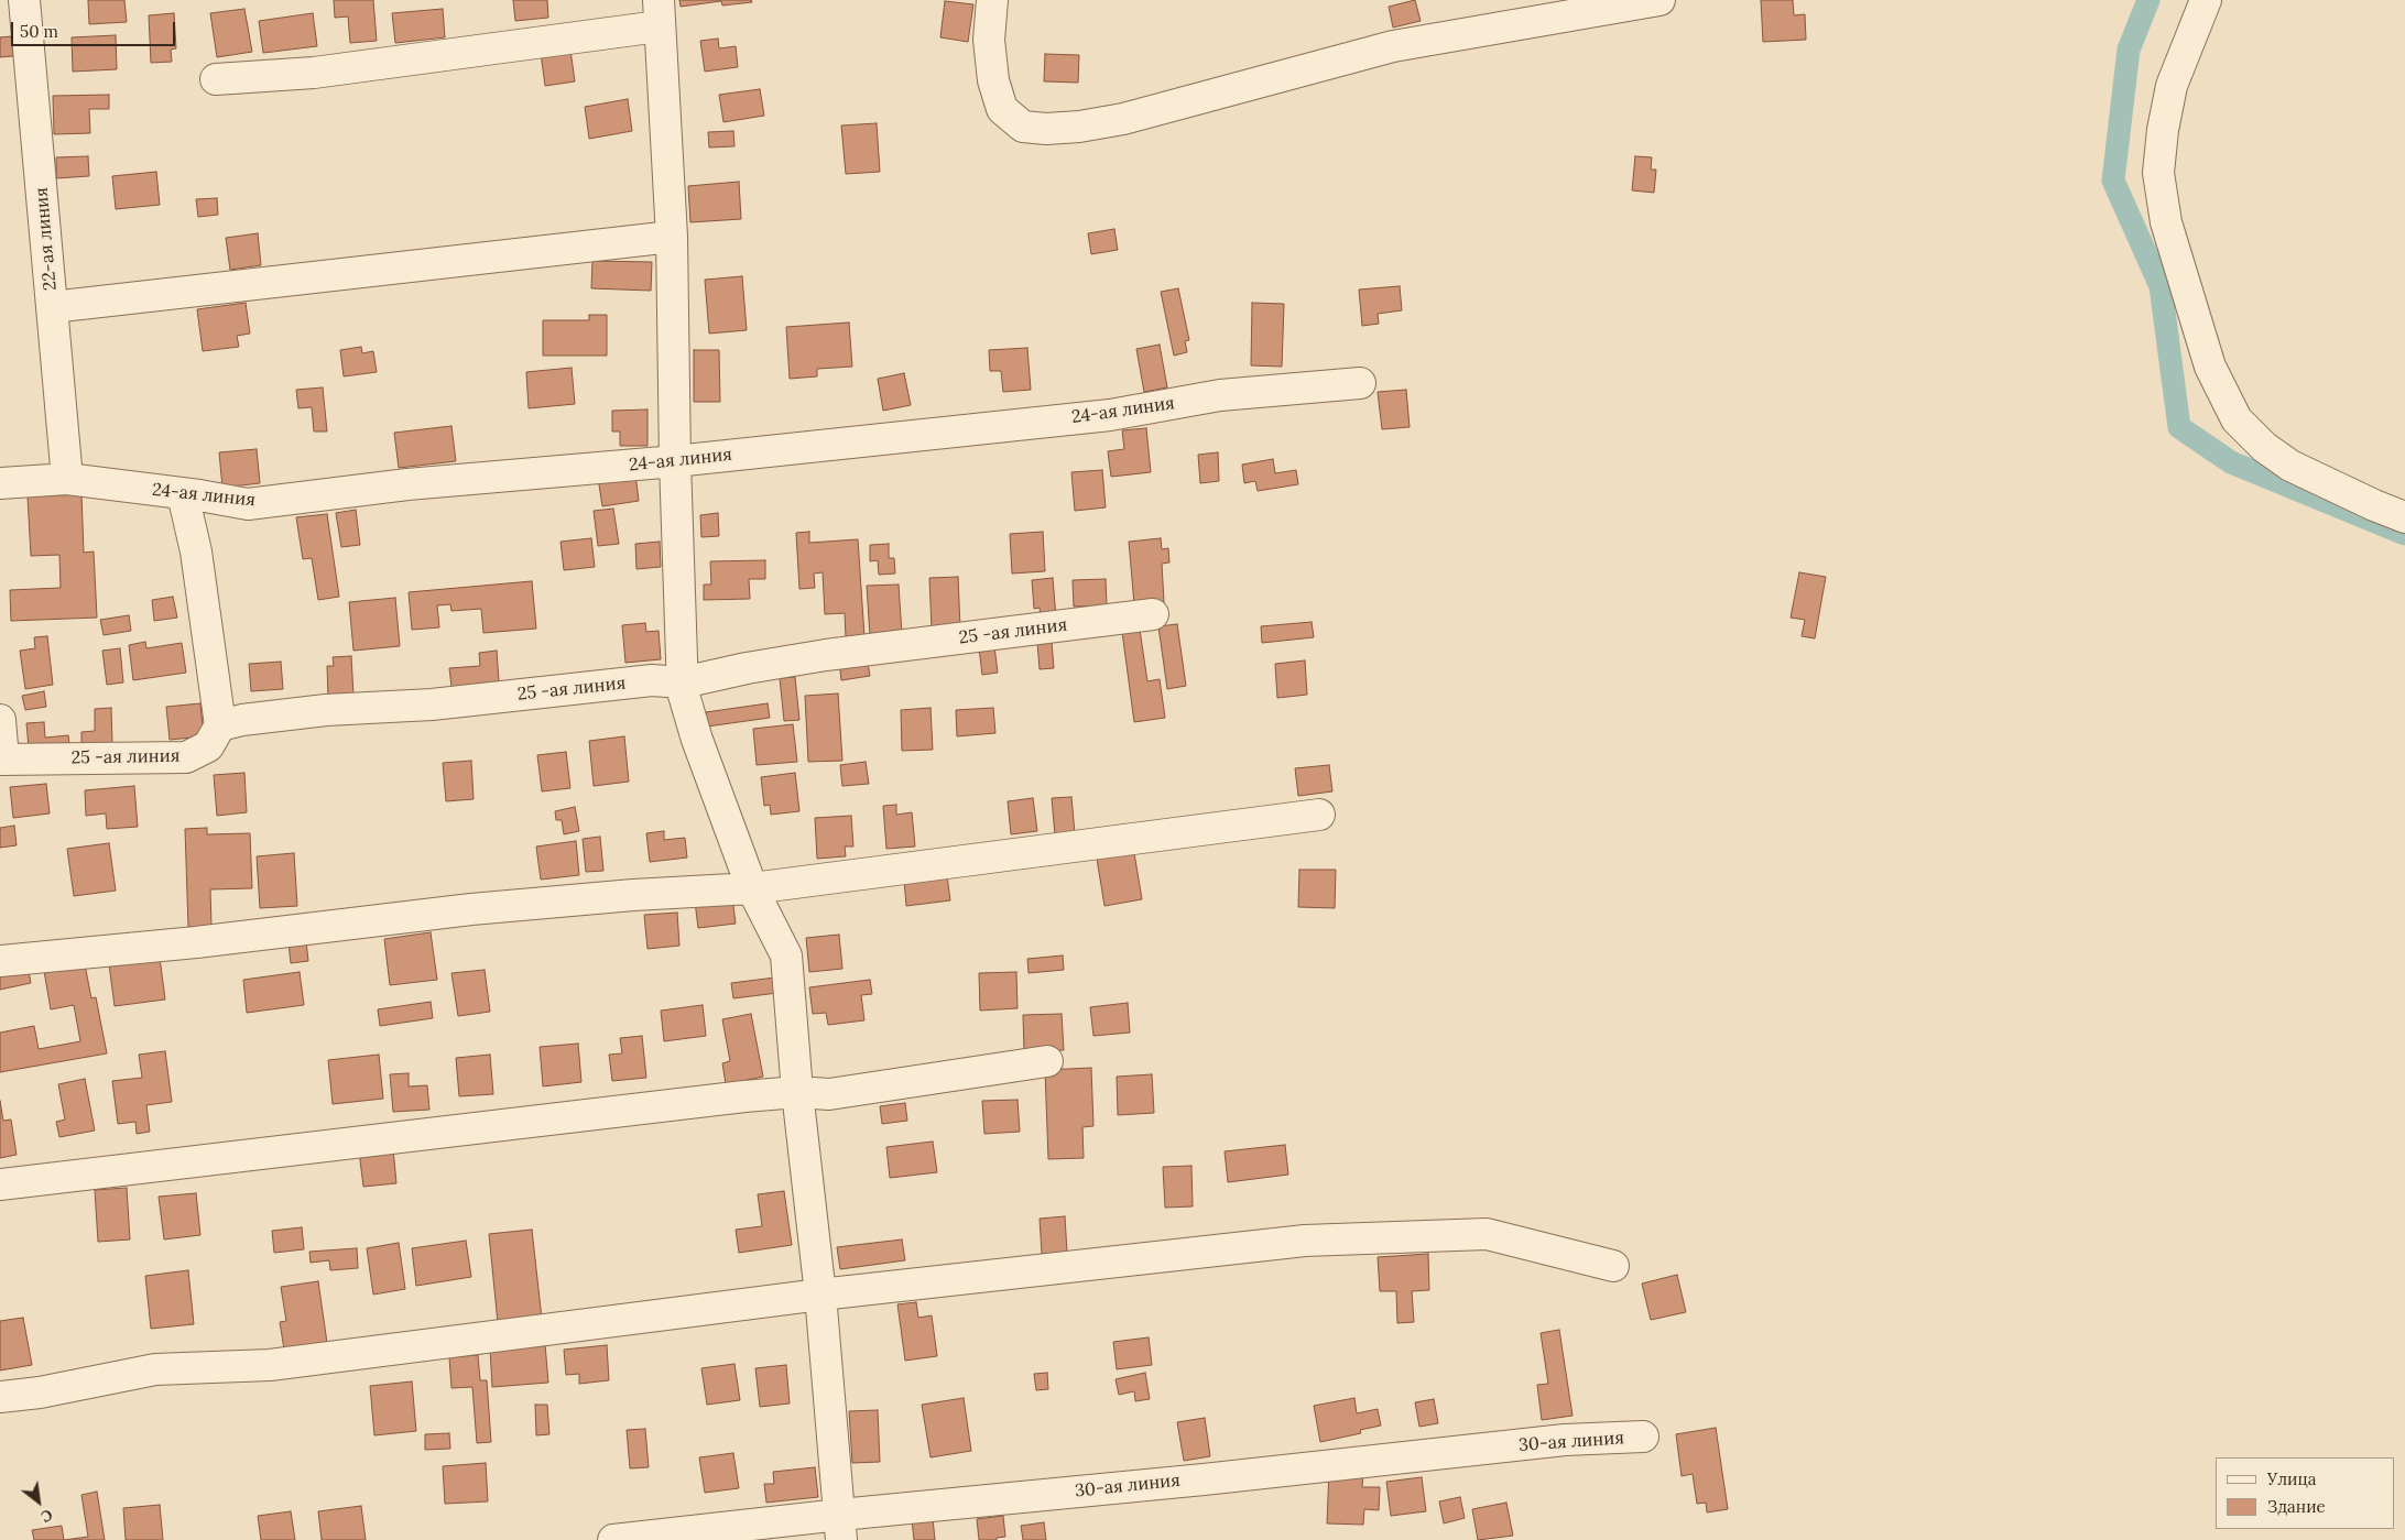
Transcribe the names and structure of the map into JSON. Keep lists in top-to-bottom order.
{
  "streets": {
    "street": [
      "22-ая линия",
      "24-ая линия",
      "25 -ая линия",
      "30-ая линия"
    ]
  },
  "crossings": [
    ["22-ая линия", "24-ая линия"]
  ],
  "legend": ["Улица", "Здание"],
  "scale_bar": "50 m",
  "north": "bottom right"
}
